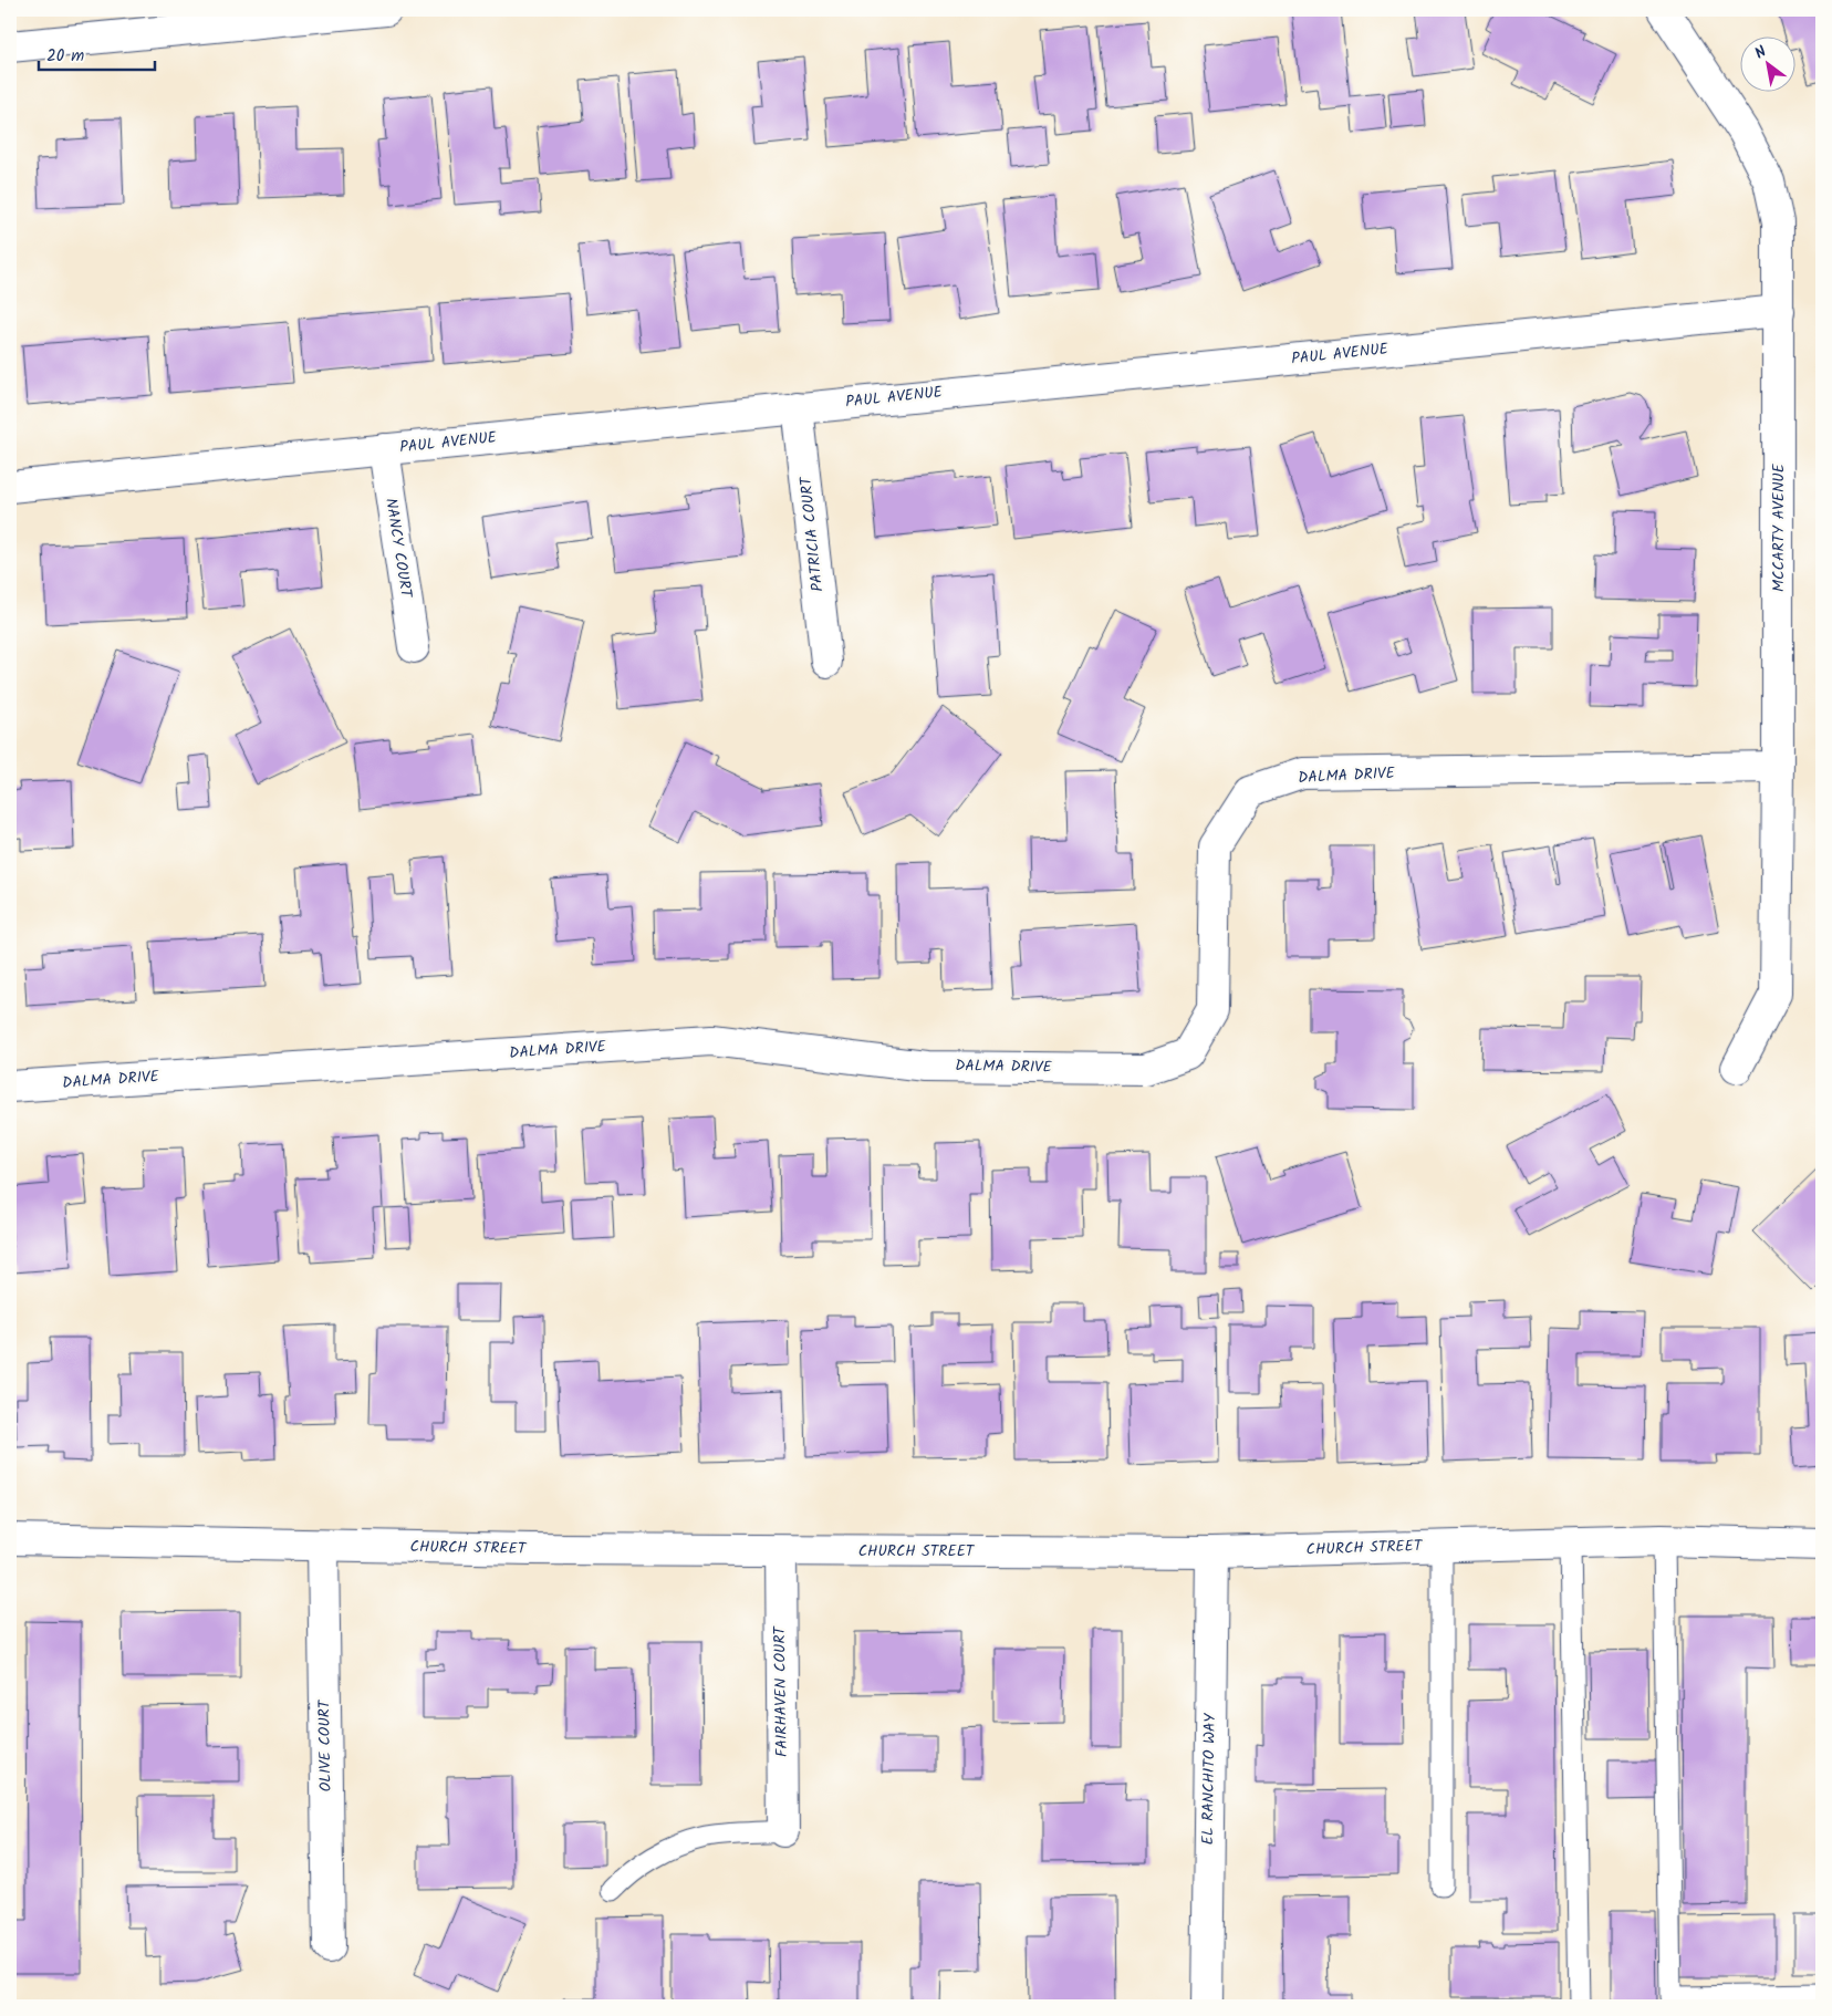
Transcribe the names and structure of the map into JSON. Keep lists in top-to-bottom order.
{
  "streets": {
    "street": [
      "PAUL AVENUE",
      "MCCARTY AVENUE",
      "PATRICIA COURT",
      "NANCY COURT",
      "DALMA DRIVE",
      "CHURCH STREET",
      "FAIRHAVEN COURT",
      "OLIVE COURT",
      "EL RANCHITO WAY"
    ]
  },
  "crossings": [
    ["PAUL AVENUE", "MCCARTY AVENUE"],
    ["PAUL AVENUE", "PATRICIA COURT"],
    ["PAUL AVENUE", "NANCY COURT"],
    ["MCCARTY AVENUE", "DALMA DRIVE"],
    ["CHURCH STREET", "FAIRHAVEN COURT"],
    ["CHURCH STREET", "OLIVE COURT"],
    ["CHURCH STREET", "EL RANCHITO WAY"]
  ],
  "scale_bar": "20 m",
  "north": "top left"
}
